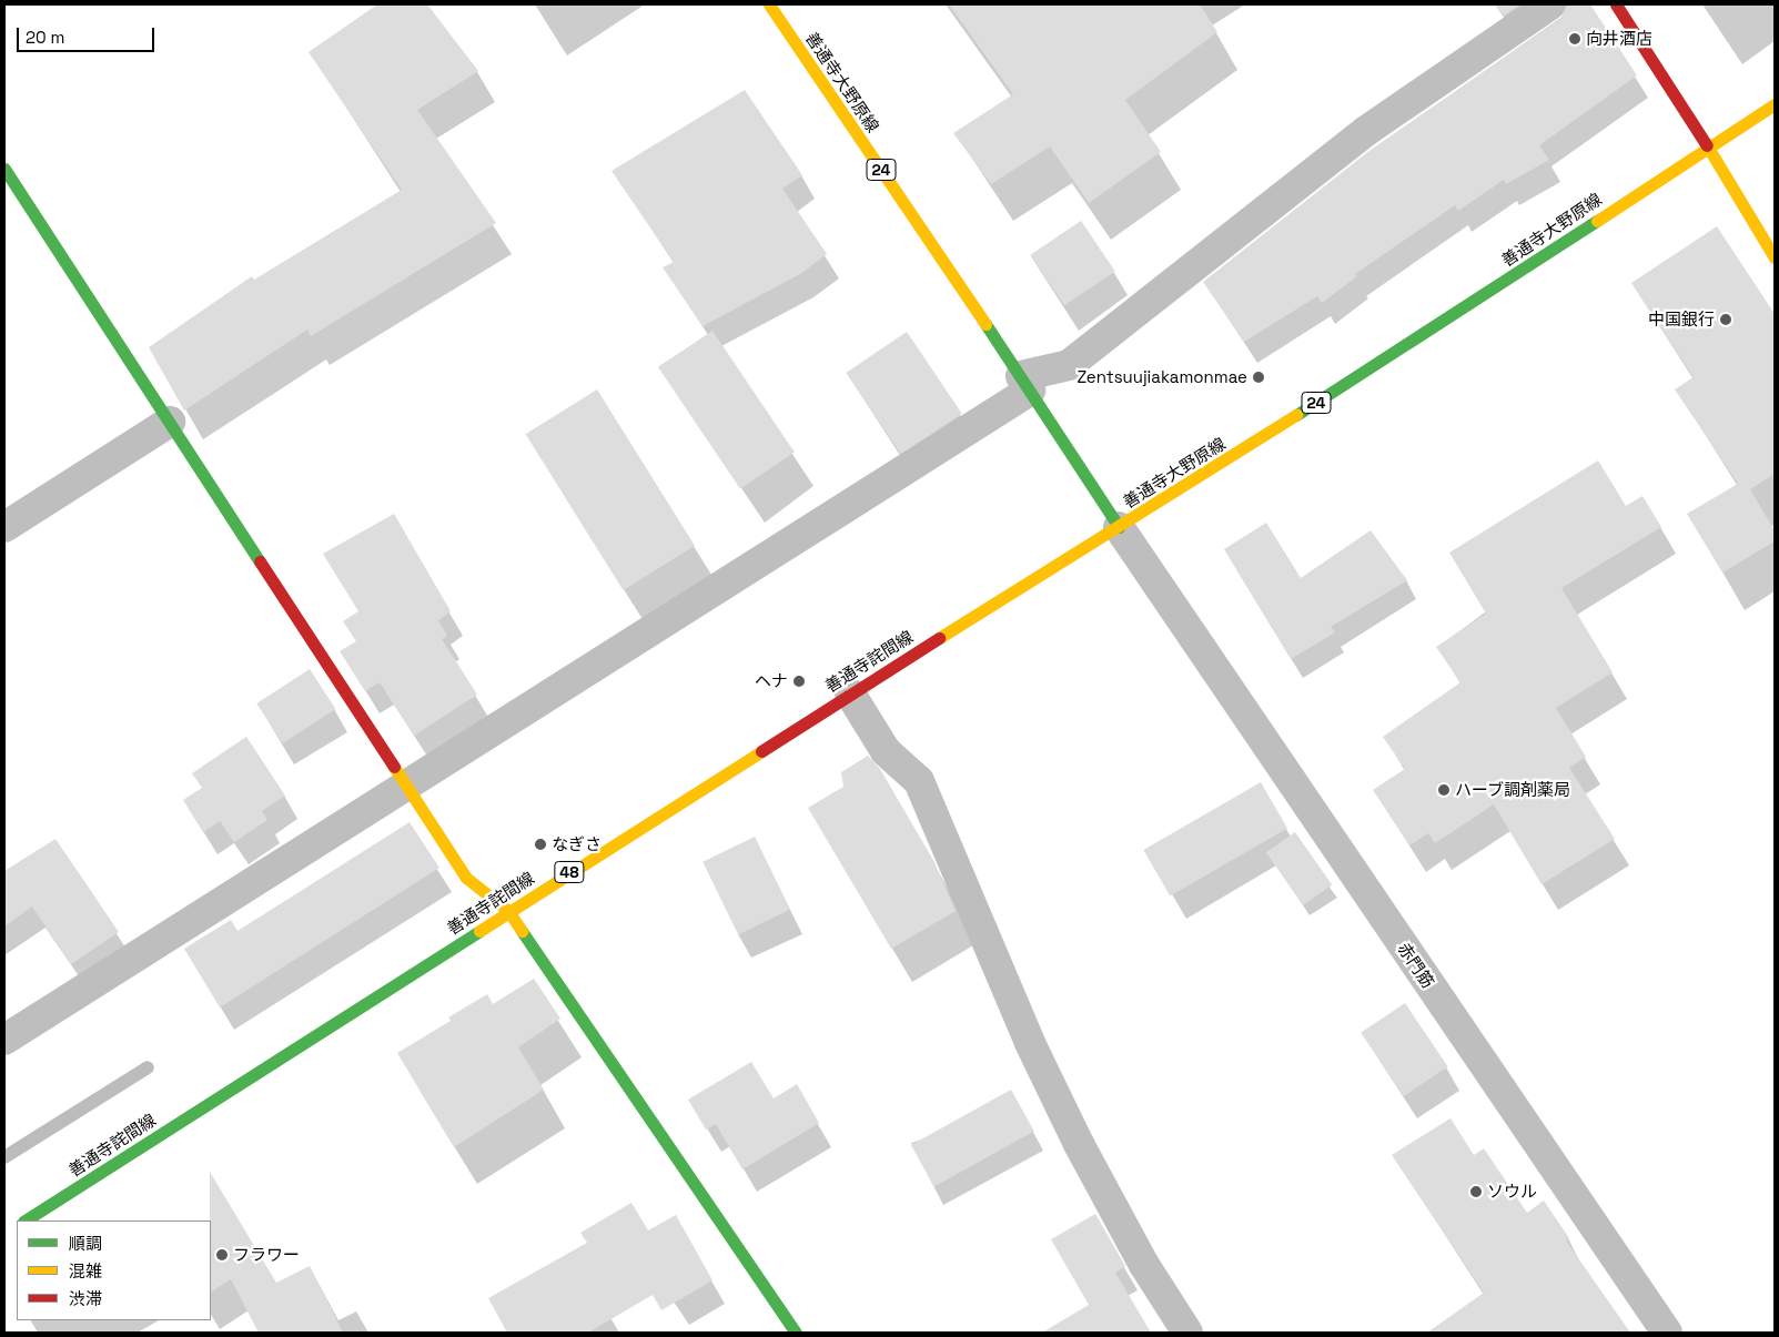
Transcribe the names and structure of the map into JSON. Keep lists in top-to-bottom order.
{
  "streets": {
    "main road": [
      "善通寺大野原線",
      "24",
      "善通寺詫間線",
      "48"
    ],
    "street": ["赤門筋"]
  },
  "crossings": [
    ["善通寺大野原線", "善通寺詫間線"],
    ["善通寺大野原線", "赤門筋"],
    ["善通寺詫間線", "赤門筋"]
  ],
  "places": [
    "向井酒店",
    "中国銀行",
    "Zentsuujiakamonmae",
    "ヘナ",
    "ハーブ調剤薬局",
    "なぎさ",
    "ソウル",
    "フラワー"
  ],
  "legend": ["順調", "混雑", "渋滞"],
  "scale_bar": "20 m"
}
